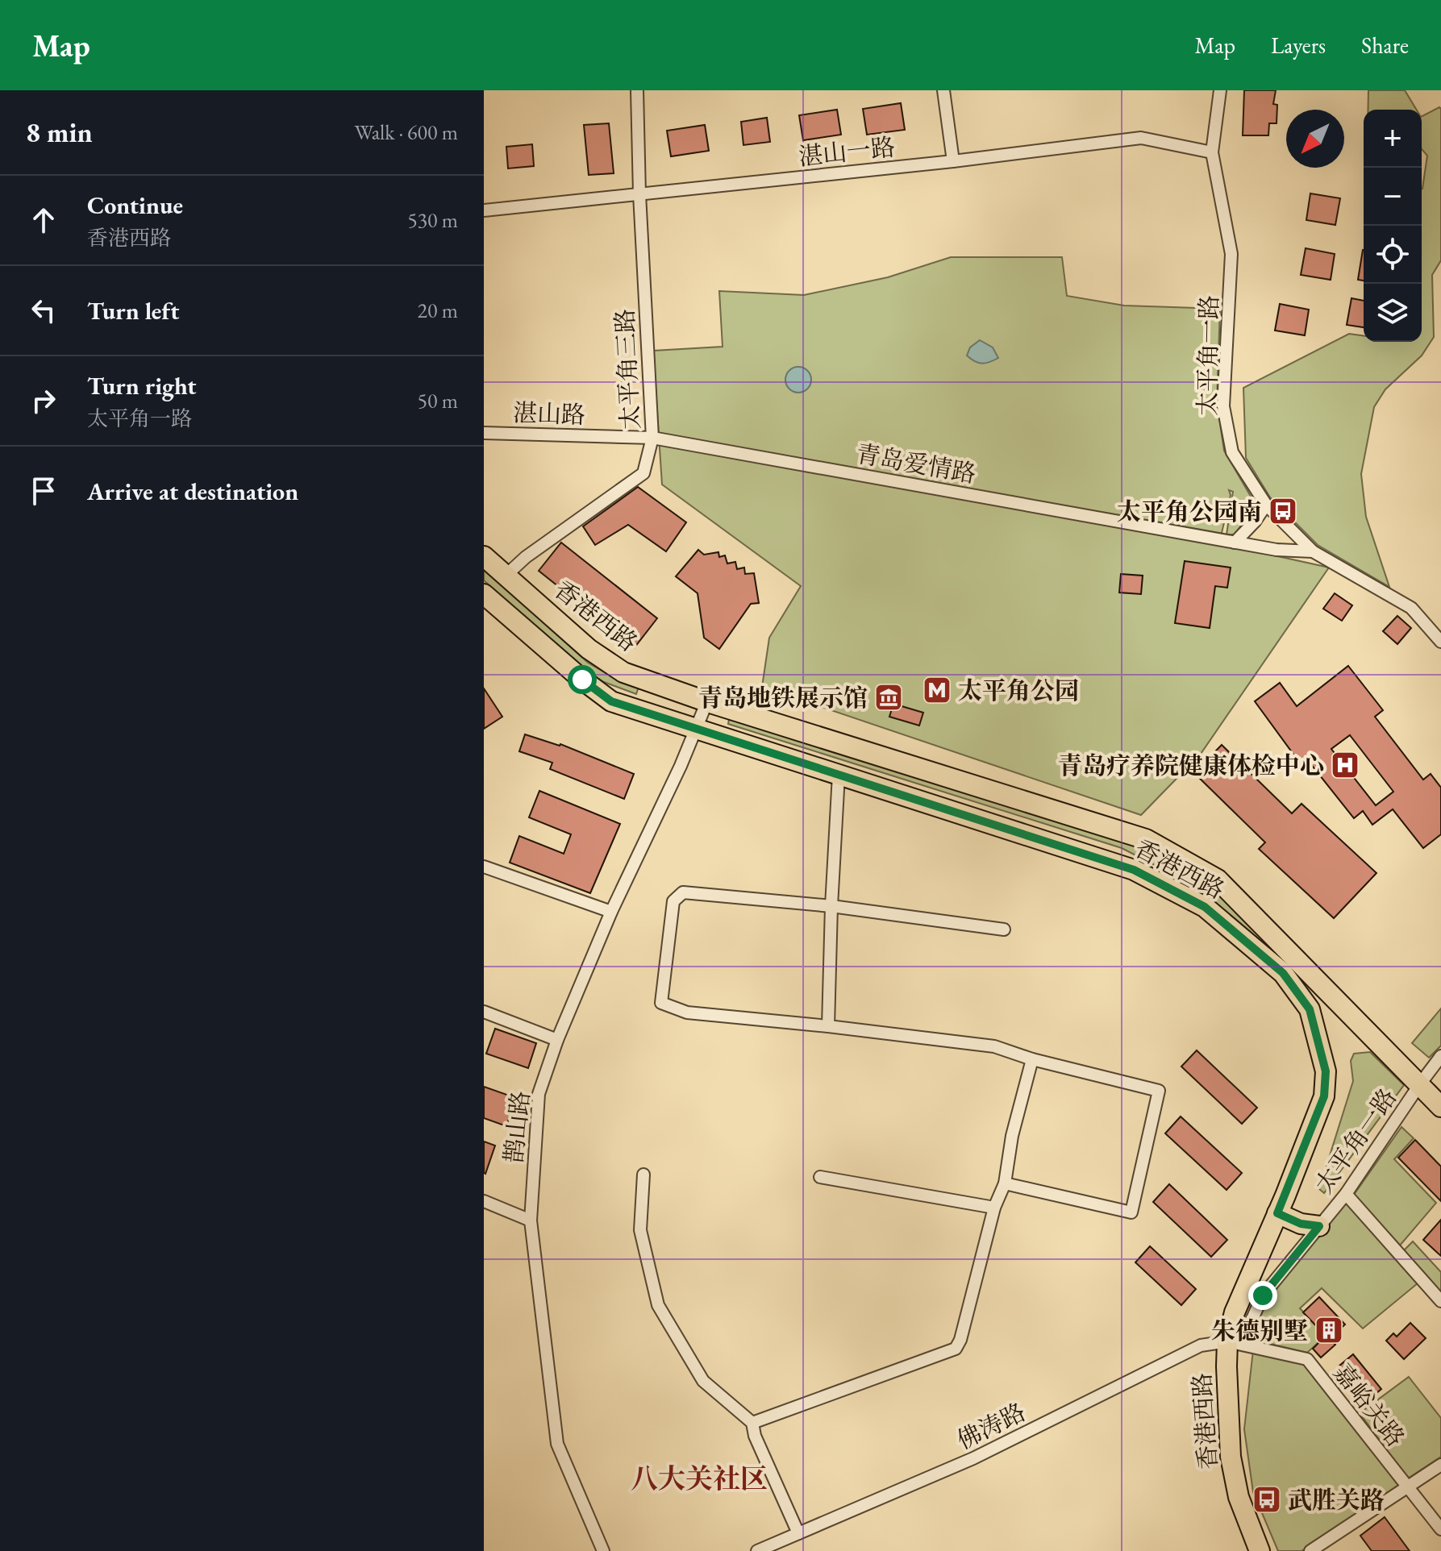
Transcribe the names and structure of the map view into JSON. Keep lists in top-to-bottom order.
{
  "streets": {
    "main road": ["香港西路"],
    "street": [
      "湛山一路",
      "太平角一路",
      "太平角三路",
      "湛山路",
      "青岛爱情路",
      "鹊山路",
      "嘉峪关路",
      "佛涛路"
    ]
  },
  "crossings": [
    ["湛山一路", "太平角一路"],
    ["湛山一路", "太平角三路"],
    ["太平角一路", "青岛爱情路"],
    ["太平角一路", "香港西路"],
    ["太平角一路", "嘉峪关路"],
    ["太平角一路", "佛涛路"],
    ["太平角三路", "湛山路"],
    ["太平角三路", "青岛爱情路"],
    ["太平角三路", "香港西路"],
    ["湛山路", "青岛爱情路"],
    ["香港西路", "鹊山路"],
    ["香港西路", "嘉峪关路"],
    ["香港西路", "佛涛路"],
    ["嘉峪关路", "佛涛路"]
  ],
  "districts": ["八大关社区"],
  "places": {
    "bus stop": ["太平角公园南", "武胜关路"],
    "metro station": ["太平角公园"],
    "museum": ["青岛地铁展示馆"],
    "hospital": ["青岛疗养院健康体检中心"],
    "building": ["朱德别墅"]
  },
  "north": "bottom left",
  "page": {
    "header": "Map",
    "nav": ["Map", "Layers", "Share"],
    "heading": ["8 min", "Walk · 600 m"],
    "map_buttons": ["+", "−"],
    "list": [
      ["Continue", "香港西路", "530 m"],
      ["Turn left", "20 m"],
      ["Turn right", "太平角一路", "50 m"],
      "Arrive at destination"
    ]
  }
}
